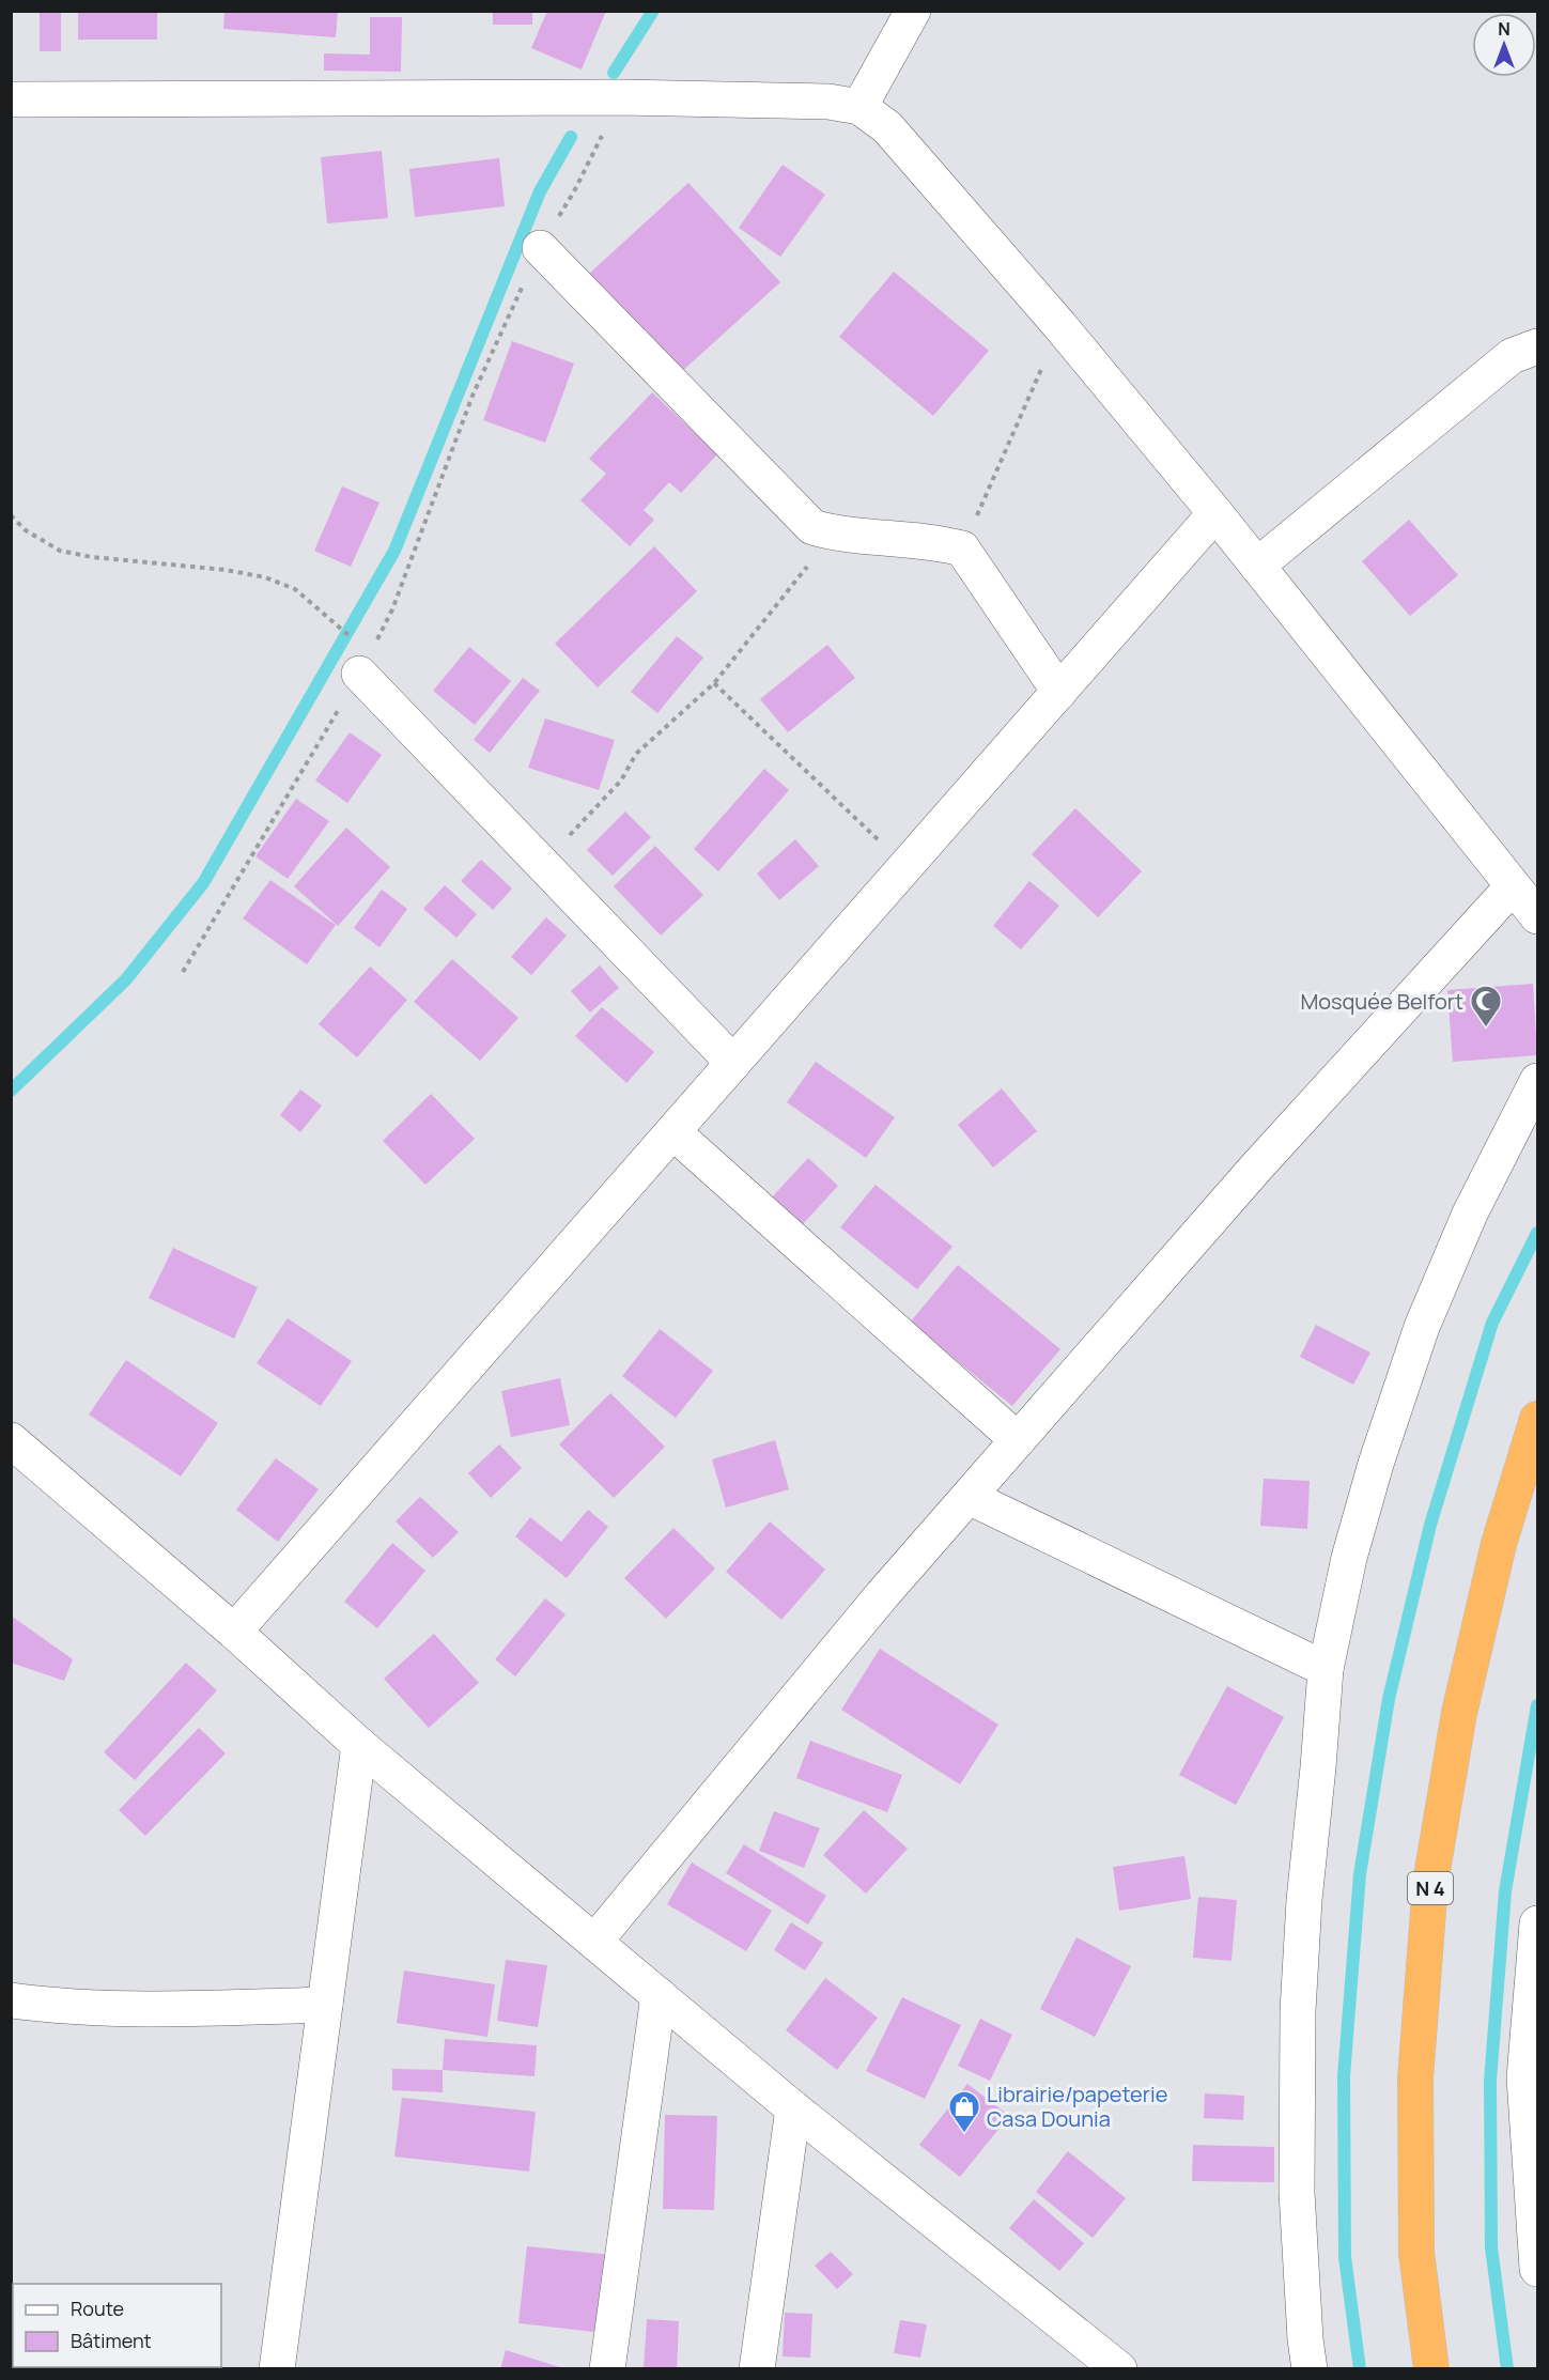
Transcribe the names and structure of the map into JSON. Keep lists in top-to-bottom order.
{
  "streets": {
    "highway": ["N 4"]
  },
  "places": {
    "mosque": ["Mosquée Belfort"],
    "shop": ["Librairie/papeterie Casa Dounia"]
  },
  "legend": ["Route", "Bâtiment"],
  "north": "top"
}
